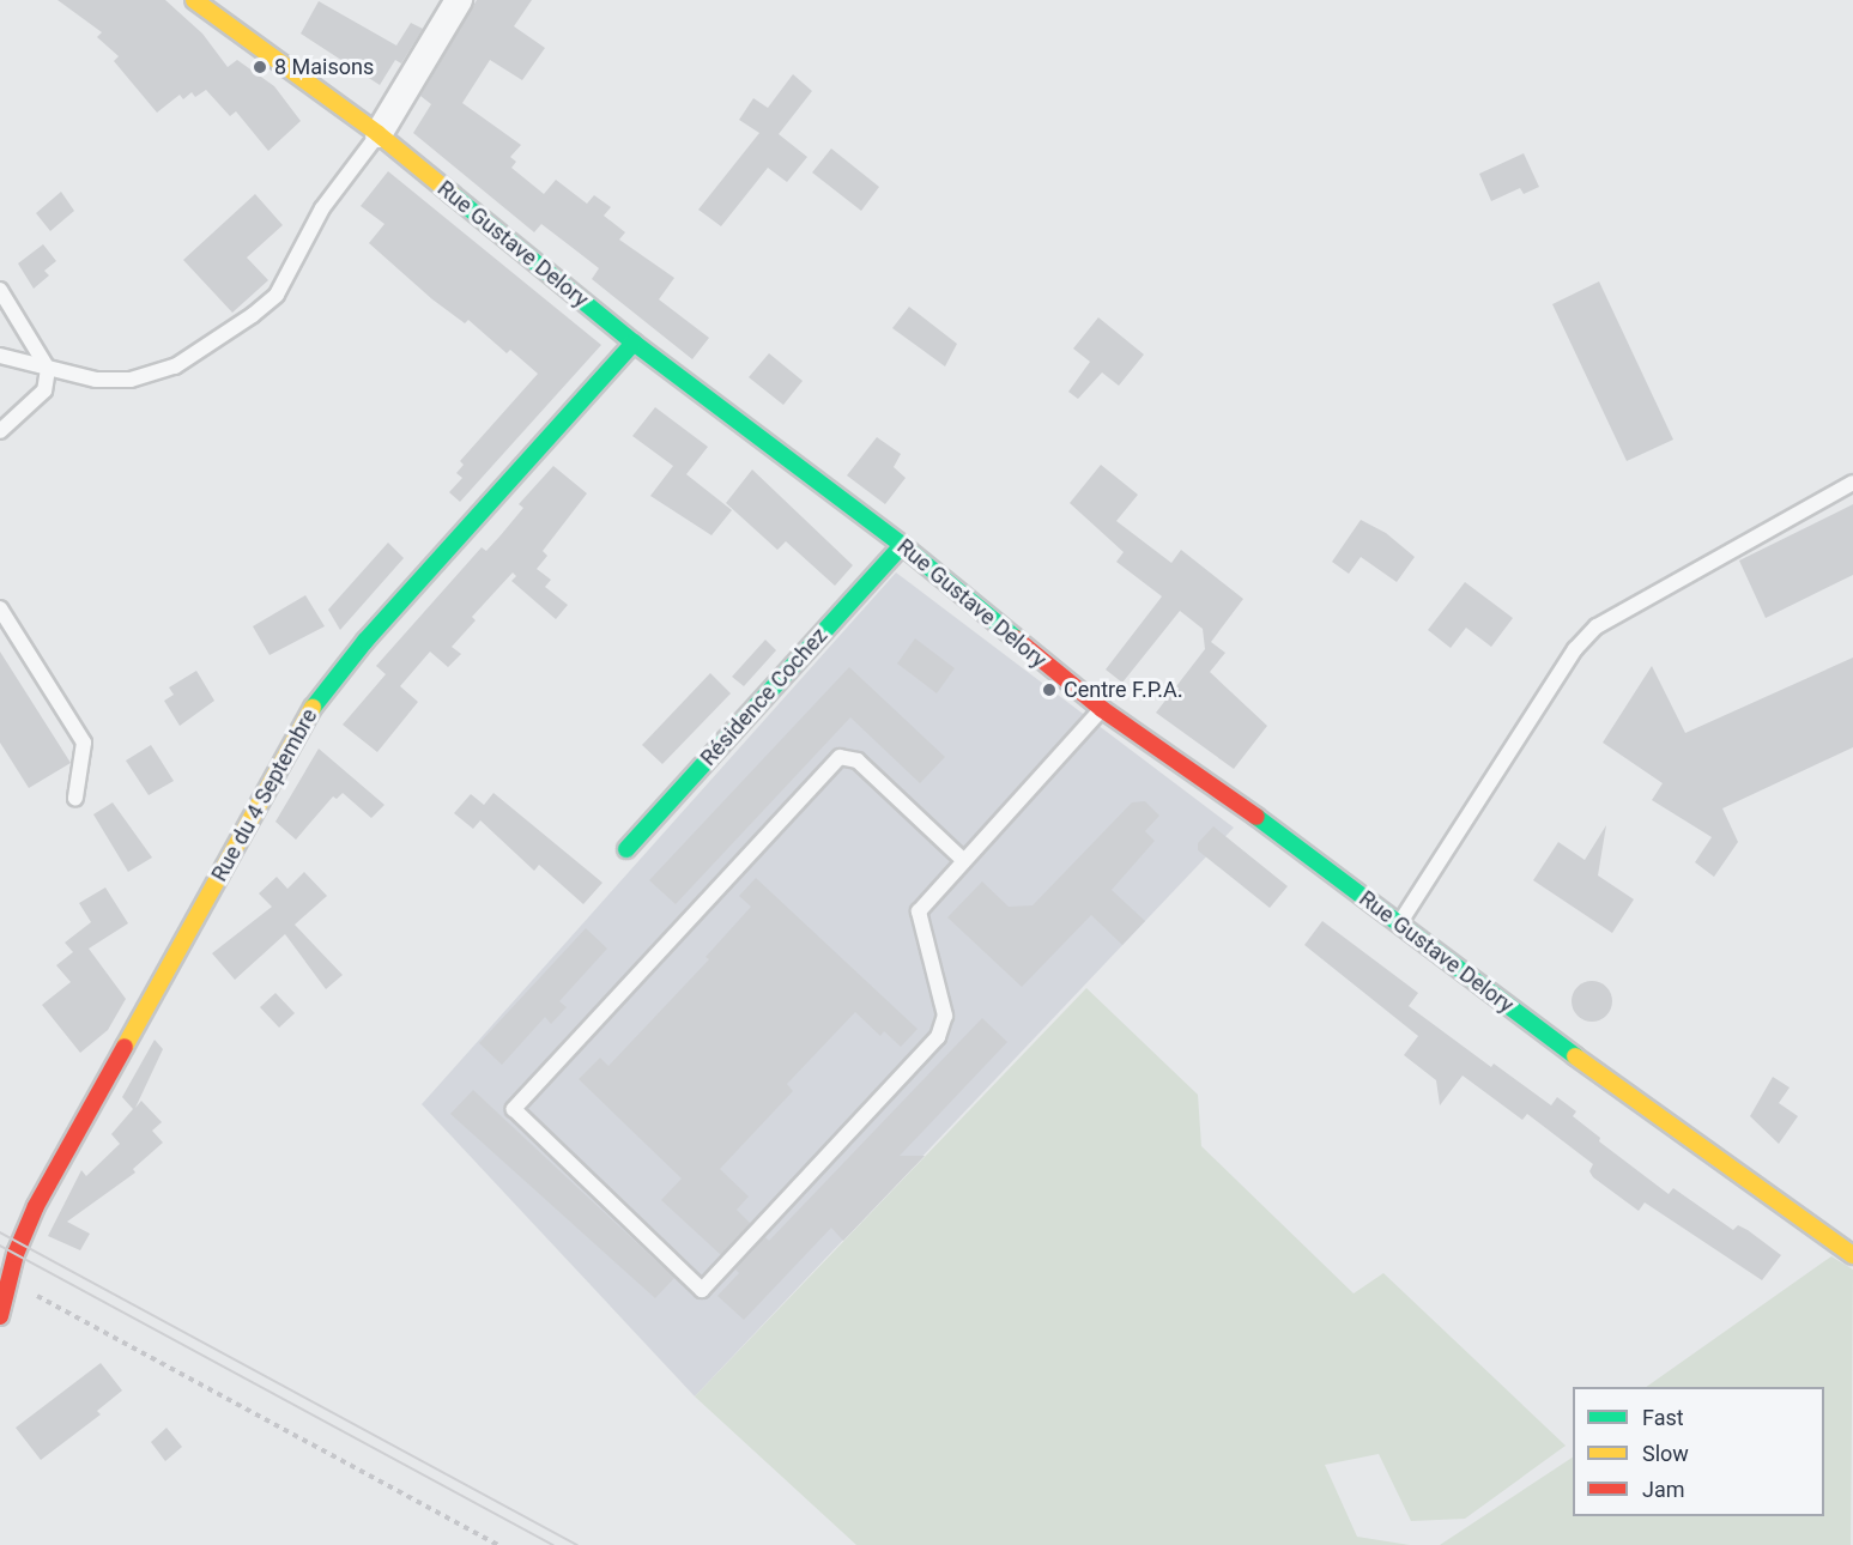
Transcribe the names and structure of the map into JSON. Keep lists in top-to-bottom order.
{
  "streets": {
    "street": ["Rue Gustave Delory", "Résidence Cochez", "Rue du 4 Septembre"]
  },
  "crossings": [
    ["Rue Gustave Delory", "Résidence Cochez"],
    ["Rue Gustave Delory", "Rue du 4 Septembre"]
  ],
  "places": ["8 Maisons", "Centre F.P.A."],
  "legend": ["Fast", "Slow", "Jam"]
}
